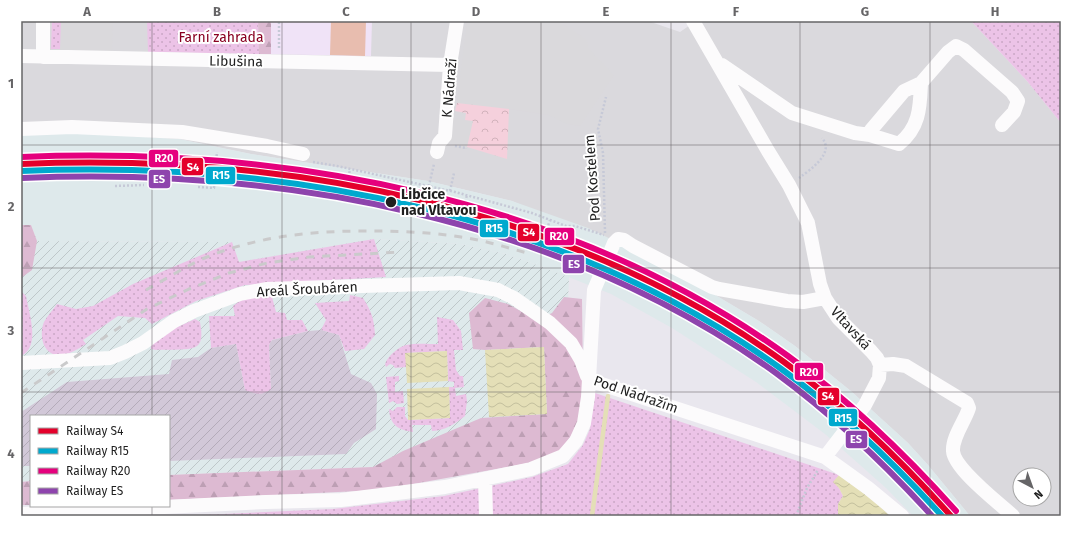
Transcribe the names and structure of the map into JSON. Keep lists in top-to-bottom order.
{
  "streets": {
    "street": [
      "Libušina",
      "K Nádraží",
      "Areál Šroubáren",
      "Vltavská",
      "Pod Nádražím"
    ],
    "path": ["Pod Kostelem"]
  },
  "crossings": [
    ["Libušina", "K Nádraží"],
    ["Areál Šroubáren", "Pod Nádražím"],
    ["Vltavská", "Pod Nádražím"]
  ],
  "parks": ["Farní zahrada"],
  "places": ["Libčice nad Vltavou"],
  "lines": [
    "rail line R20",
    "rail line S4",
    "rail line R15",
    "rail line ES"
  ],
  "legend": [
    "Railway S4",
    "Railway R15",
    "Railway R20",
    "Railway ES"
  ],
  "north": "bottom right",
  "grid": {
    "columns": [
      "A",
      "B",
      "C",
      "D",
      "E",
      "F",
      "G",
      "H"
    ],
    "rows": [
      "1",
      "2",
      "3",
      "4"
    ]
  }
}
